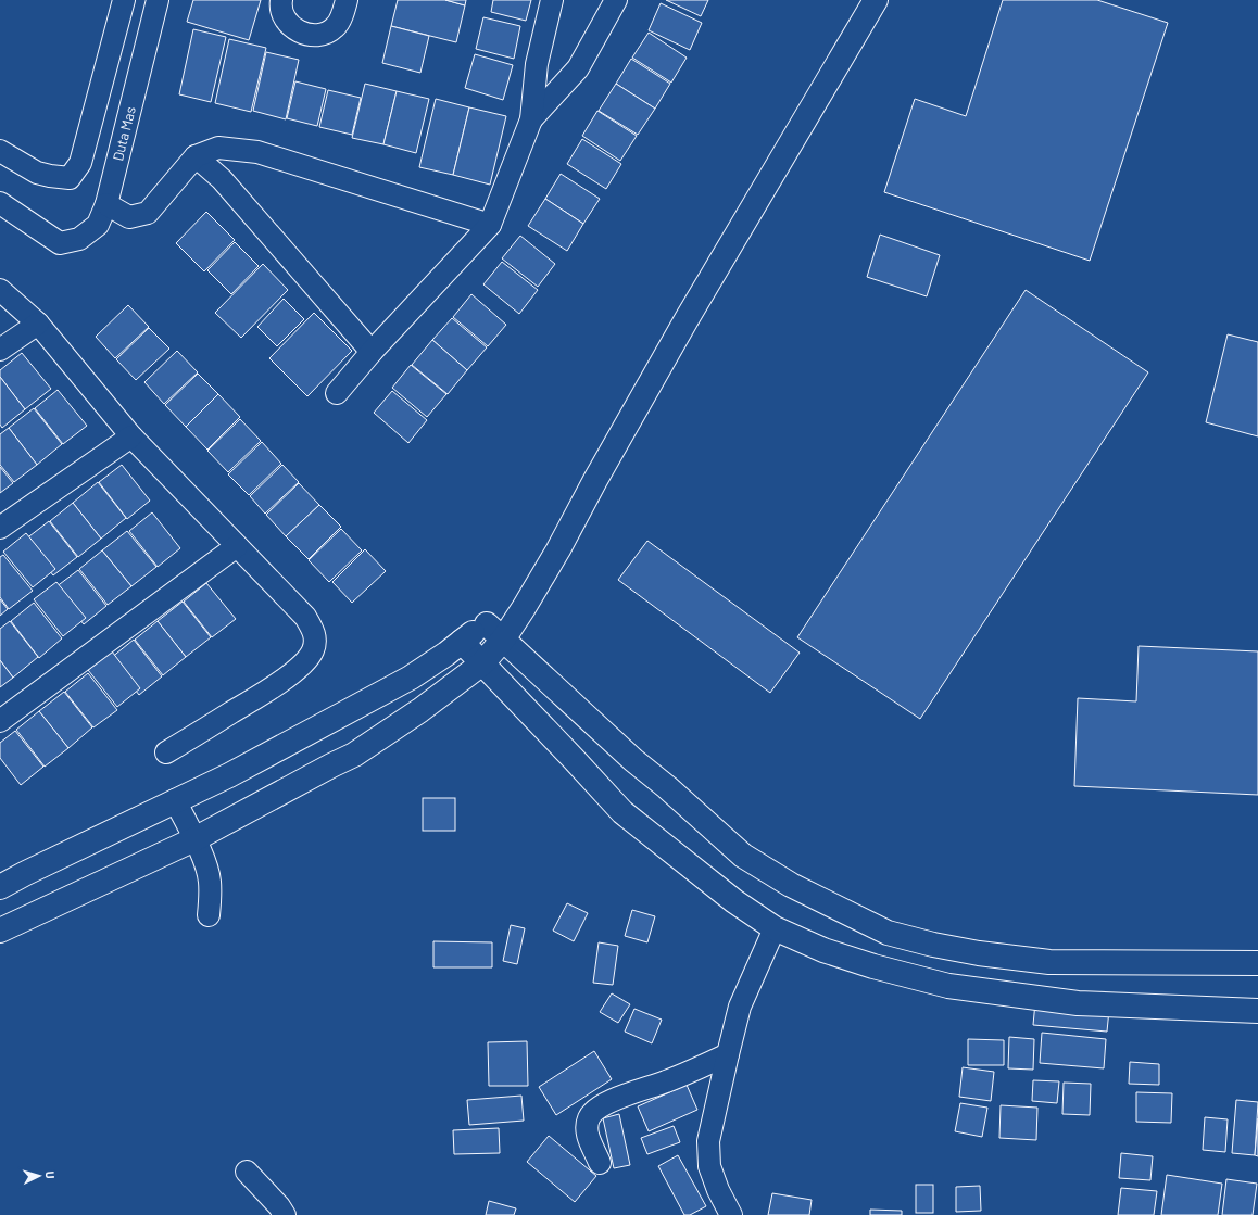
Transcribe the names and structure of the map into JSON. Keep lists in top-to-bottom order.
{
  "streets": {
    "street": ["Duta Mas"]
  },
  "north": "right"
}
